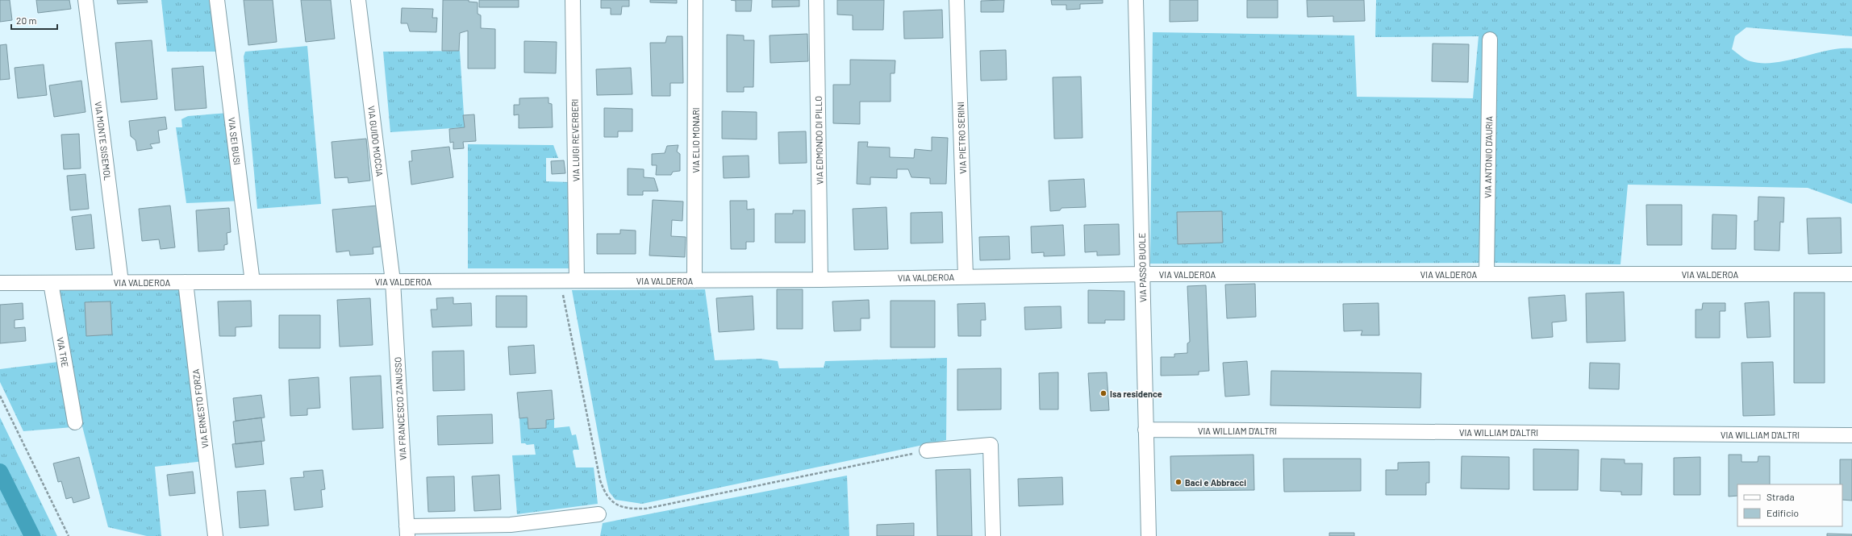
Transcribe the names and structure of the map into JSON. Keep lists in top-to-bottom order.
{
  "streets": {
    "street": [
      "VIA PIETRO SERINI",
      "VIA LUIGI REVERBERI",
      "VIA ELIO MONARI",
      "VIA EDMONDO DI PILLO",
      "VIA MONTE SISEMOL",
      "VIA SEI BUSI",
      "VIA GUIDO MOCCIA",
      "VIA ANTONIO D'AURIA",
      "VIA PASSO BUOLE",
      "VIA VALDEROA",
      "VIA TRE",
      "VIA ERNESTO FORZA",
      "VIA FRANCESCO ZANUSSO",
      "VIA WILLIAM D'ALTRI"
    ]
  },
  "crossings": [
    ["VIA PIETRO SERINI", "VIA VALDEROA"],
    ["VIA LUIGI REVERBERI", "VIA VALDEROA"],
    ["VIA ELIO MONARI", "VIA VALDEROA"],
    ["VIA EDMONDO DI PILLO", "VIA VALDEROA"],
    ["VIA MONTE SISEMOL", "VIA VALDEROA"],
    ["VIA SEI BUSI", "VIA VALDEROA"],
    ["VIA GUIDO MOCCIA", "VIA VALDEROA"],
    ["VIA GUIDO MOCCIA", "VIA FRANCESCO ZANUSSO"],
    ["VIA ANTONIO D'AURIA", "VIA VALDEROA"],
    ["VIA PASSO BUOLE", "VIA VALDEROA"],
    ["VIA PASSO BUOLE", "VIA WILLIAM D'ALTRI"],
    ["VIA VALDEROA", "VIA TRE"],
    ["VIA VALDEROA", "VIA ERNESTO FORZA"],
    ["VIA VALDEROA", "VIA FRANCESCO ZANUSSO"]
  ],
  "places": ["Isa residence", "Baci e Abbracci"],
  "legend": ["Strada", "Edificio"],
  "scale_bar": "20 m"
}
